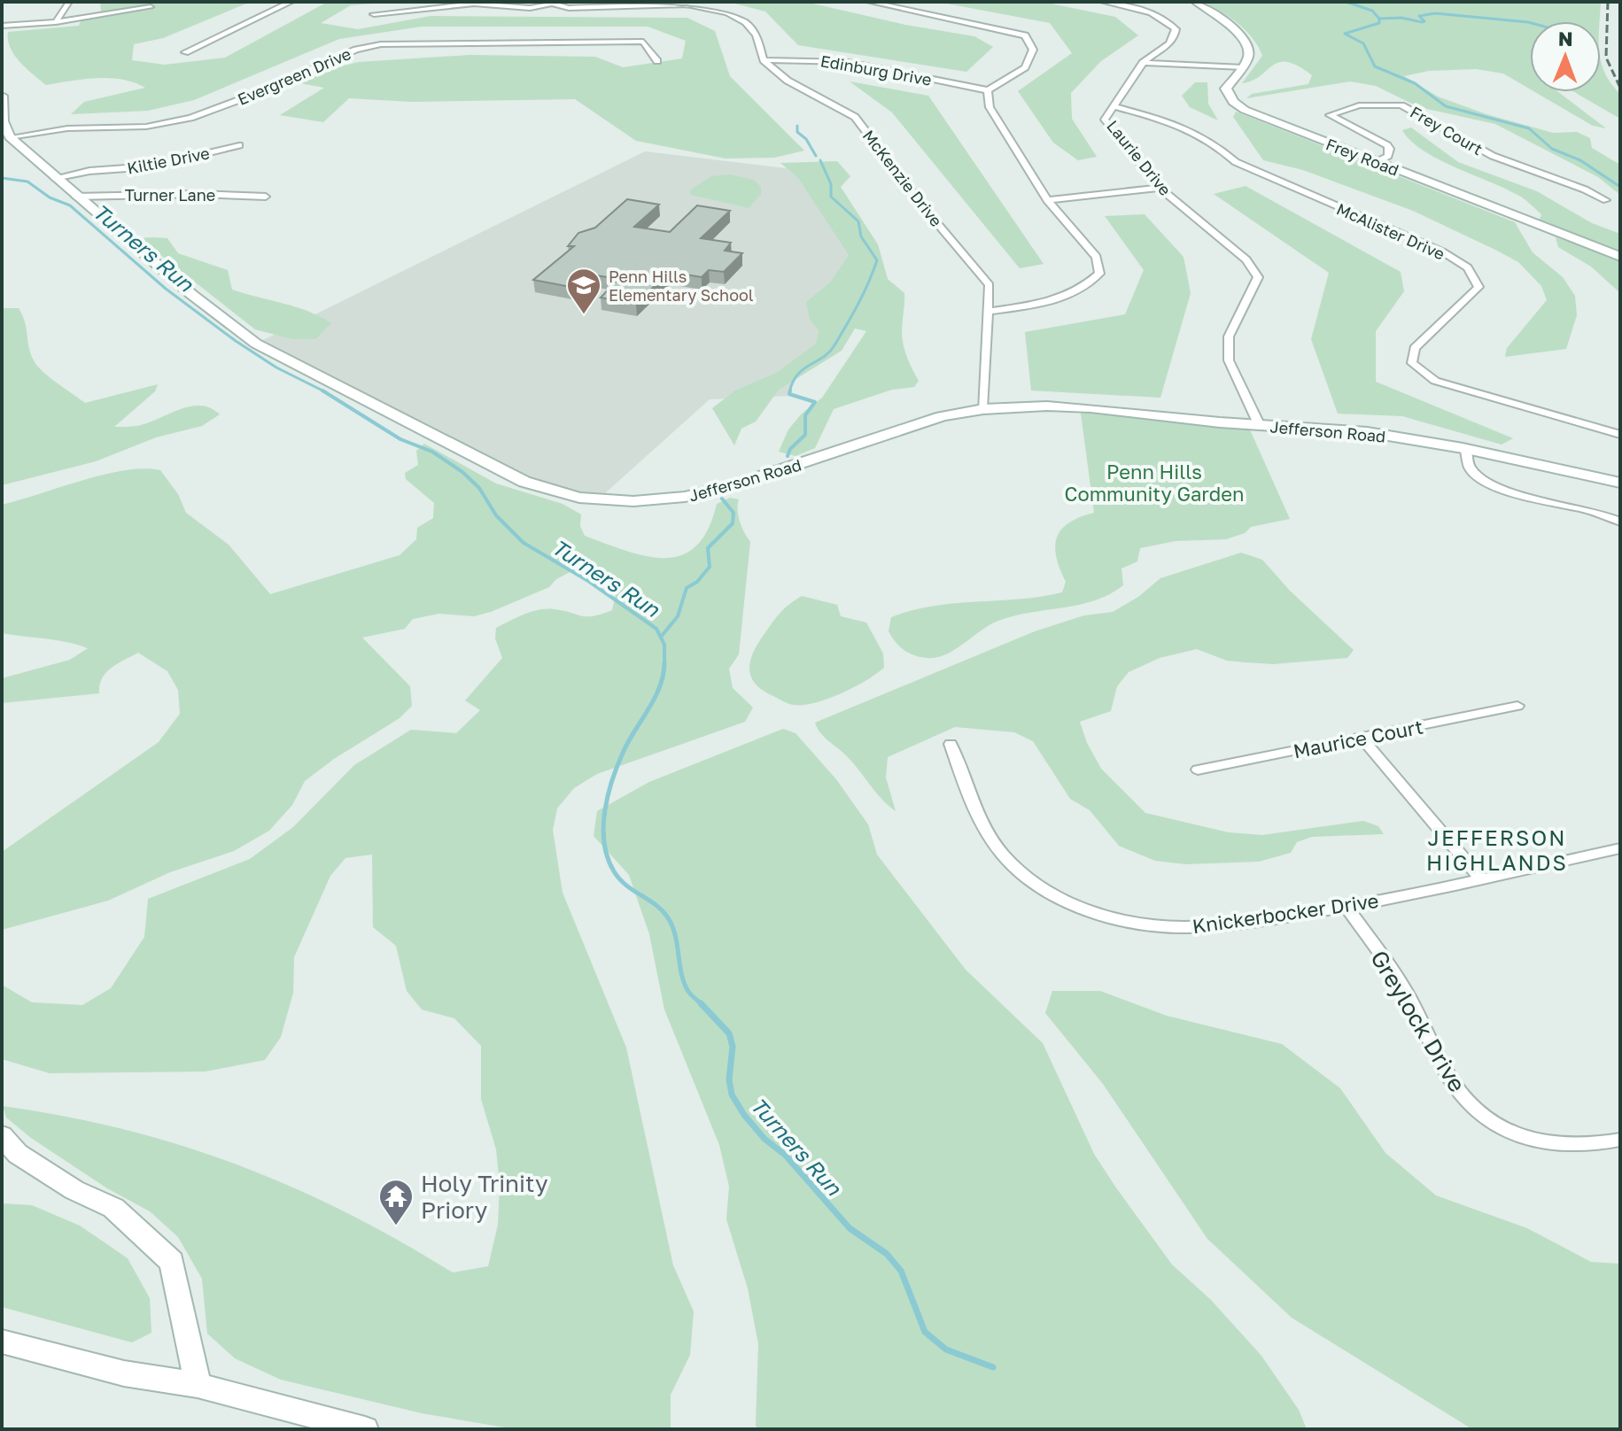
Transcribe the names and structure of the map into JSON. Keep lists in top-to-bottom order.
{
  "streets": {
    "street": [
      "Edinburg Drive",
      "Evergreen Drive",
      "Frey Court",
      "Frey Road",
      "Laurie Drive",
      "Kiltie Drive",
      "McKenzie Drive",
      "Turner Lane",
      "McAlister Drive",
      "Jefferson Road",
      "Maurice Court",
      "Knickerbocker Drive",
      "Greylock Drive"
    ]
  },
  "crossings": [
    ["Edinburg Drive", "McKenzie Drive"],
    ["Evergreen Drive", "Jefferson Road"],
    ["Frey Court", "Frey Road"],
    ["Laurie Drive", "McAlister Drive"],
    ["Laurie Drive", "Jefferson Road"],
    ["Kiltie Drive", "Jefferson Road"],
    ["McKenzie Drive", "Jefferson Road"],
    ["Turner Lane", "Jefferson Road"],
    ["Knickerbocker Drive", "Greylock Drive"]
  ],
  "districts": ["JEFFERSON HIGHLANDS"],
  "water": ["Turners Run"],
  "parks": ["Penn Hills Community Garden"],
  "places": {
    "school or university": ["Penn Hills Elementary School"],
    "temple": ["Holy Trinity Priory"]
  },
  "north": "top"
}
